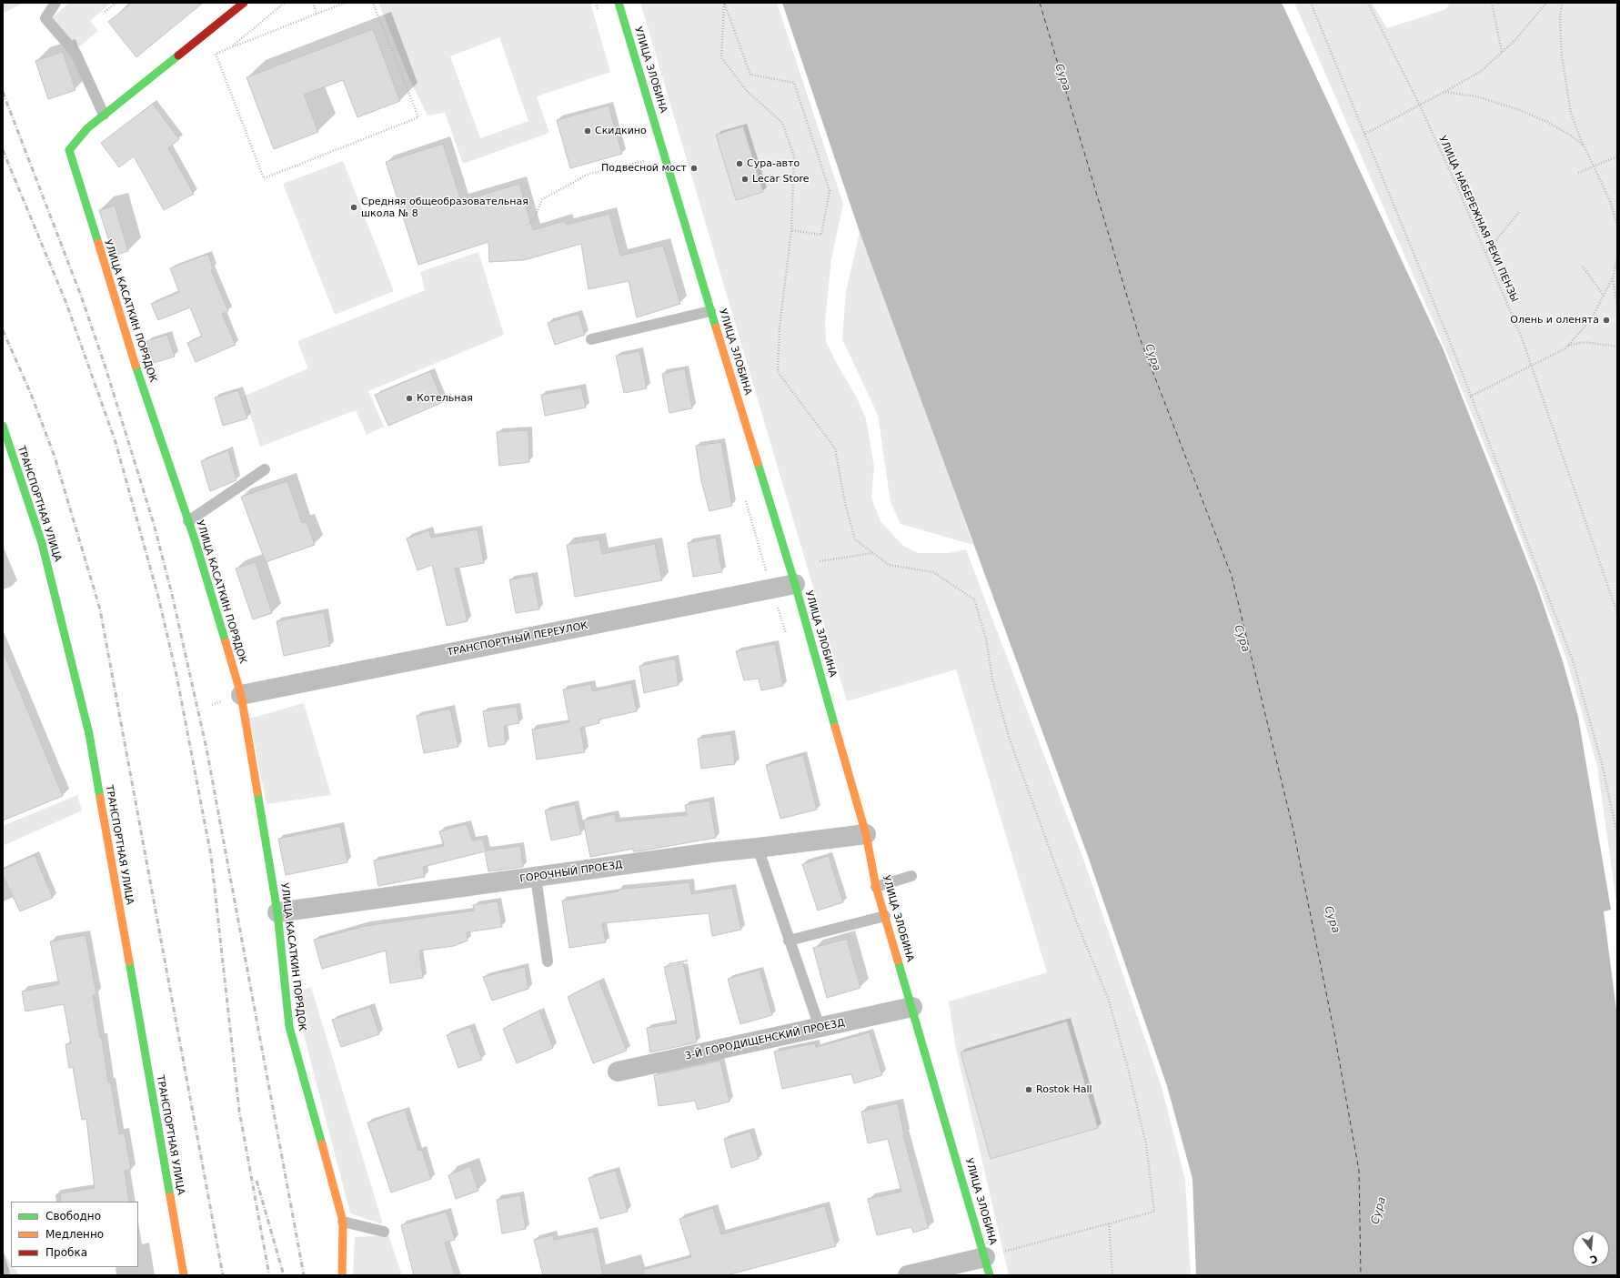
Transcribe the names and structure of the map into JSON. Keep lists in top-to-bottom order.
{
  "streets": {
    "main road": ["УЛИЦА ЗЛОБИНА", "УЛИЦА КАСАТКИН ПОРЯДОК", "ТРАНСПОРТНАЯ УЛИЦА"],
    "street": ["ТРАНСПОРТНЫЙ ПЕРЕУЛОК", "ГОРОЧНЫЙ ПРОЕЗД", "3-Й ГОРОДИЩЕНСКИЙ ПРОЕЗД"],
    "path": ["УЛИЦА НАБЕРЕЖНАЯ РЕКИ ПЕНЗЫ"]
  },
  "crossings": [
    ["УЛИЦА ЗЛОБИНА", "ТРАНСПОРТНЫЙ ПЕРЕУЛОК"],
    ["УЛИЦА ЗЛОБИНА", "ГОРОЧНЫЙ ПРОЕЗД"],
    ["УЛИЦА ЗЛОБИНА", "3-Й ГОРОДИЩЕНСКИЙ ПРОЕЗД"],
    ["УЛИЦА КАСАТКИН ПОРЯДОК", "ТРАНСПОРТНЫЙ ПЕРЕУЛОК"],
    ["УЛИЦА КАСАТКИН ПОРЯДОК", "ГОРОЧНЫЙ ПРОЕЗД"]
  ],
  "water": ["Сура"],
  "places": [
    "Скидкино",
    "Сура-авто",
    "Подвесной мост",
    "Lecar Store",
    "Средняя общеобразовательная школа № 8",
    "Олень и оленята",
    "Котельная",
    "Rostok Hall"
  ],
  "legend": ["Свободно", "Медленно", "Пробка"],
  "north": "bottom"
}
